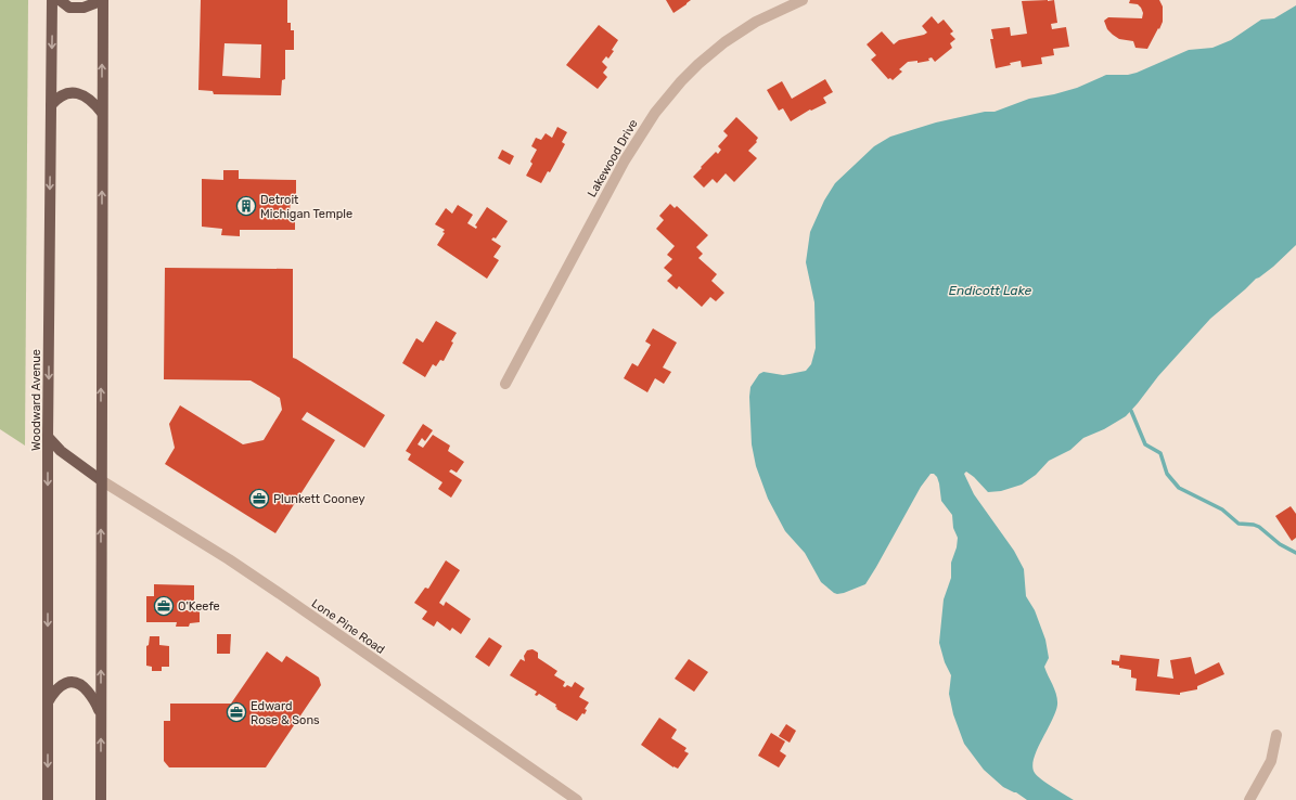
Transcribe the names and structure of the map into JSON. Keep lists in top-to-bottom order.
{
  "streets": {
    "main road": ["Woodward Avenue"],
    "street": ["Lakewood Drive", "Lone Pine Road"]
  },
  "water": ["Endicott Lake"],
  "places": {
    "building": ["Detroit Michigan Temple"],
    "office": ["Plunkett Cooney", "O'Keefe", "Edward Rose & Sons"]
  }
}
